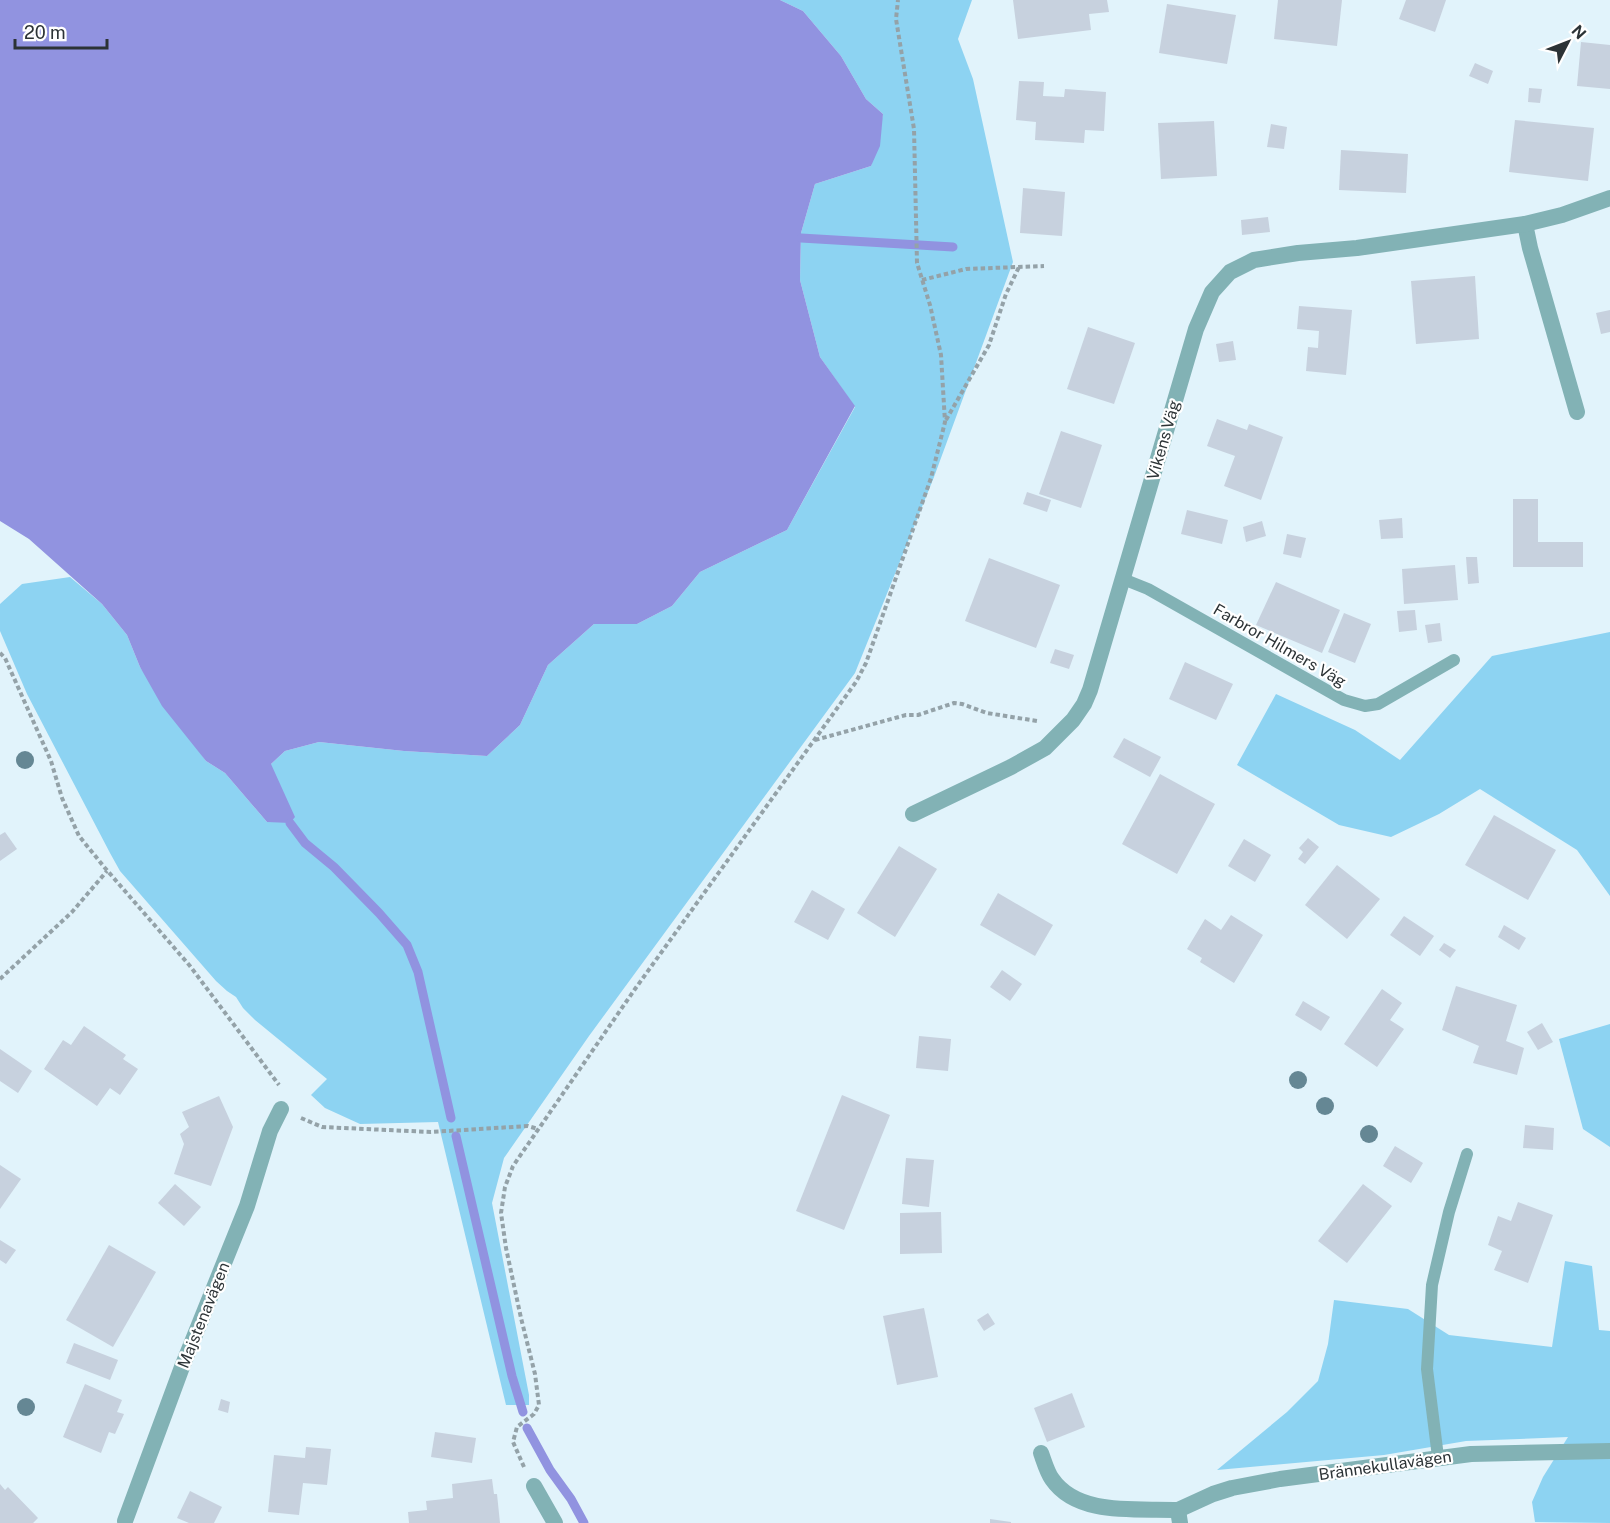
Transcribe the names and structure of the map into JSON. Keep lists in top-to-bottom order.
{
  "streets": {
    "street": ["Vikens Väg", "Majstenavägen", "Brännekullavägen"],
    "lane": ["Farbror Hilmers Väg"]
  },
  "crossings": [
    ["Vikens Väg", "Farbror Hilmers Väg"]
  ],
  "scale_bar": "20 m",
  "north": "top right"
}
